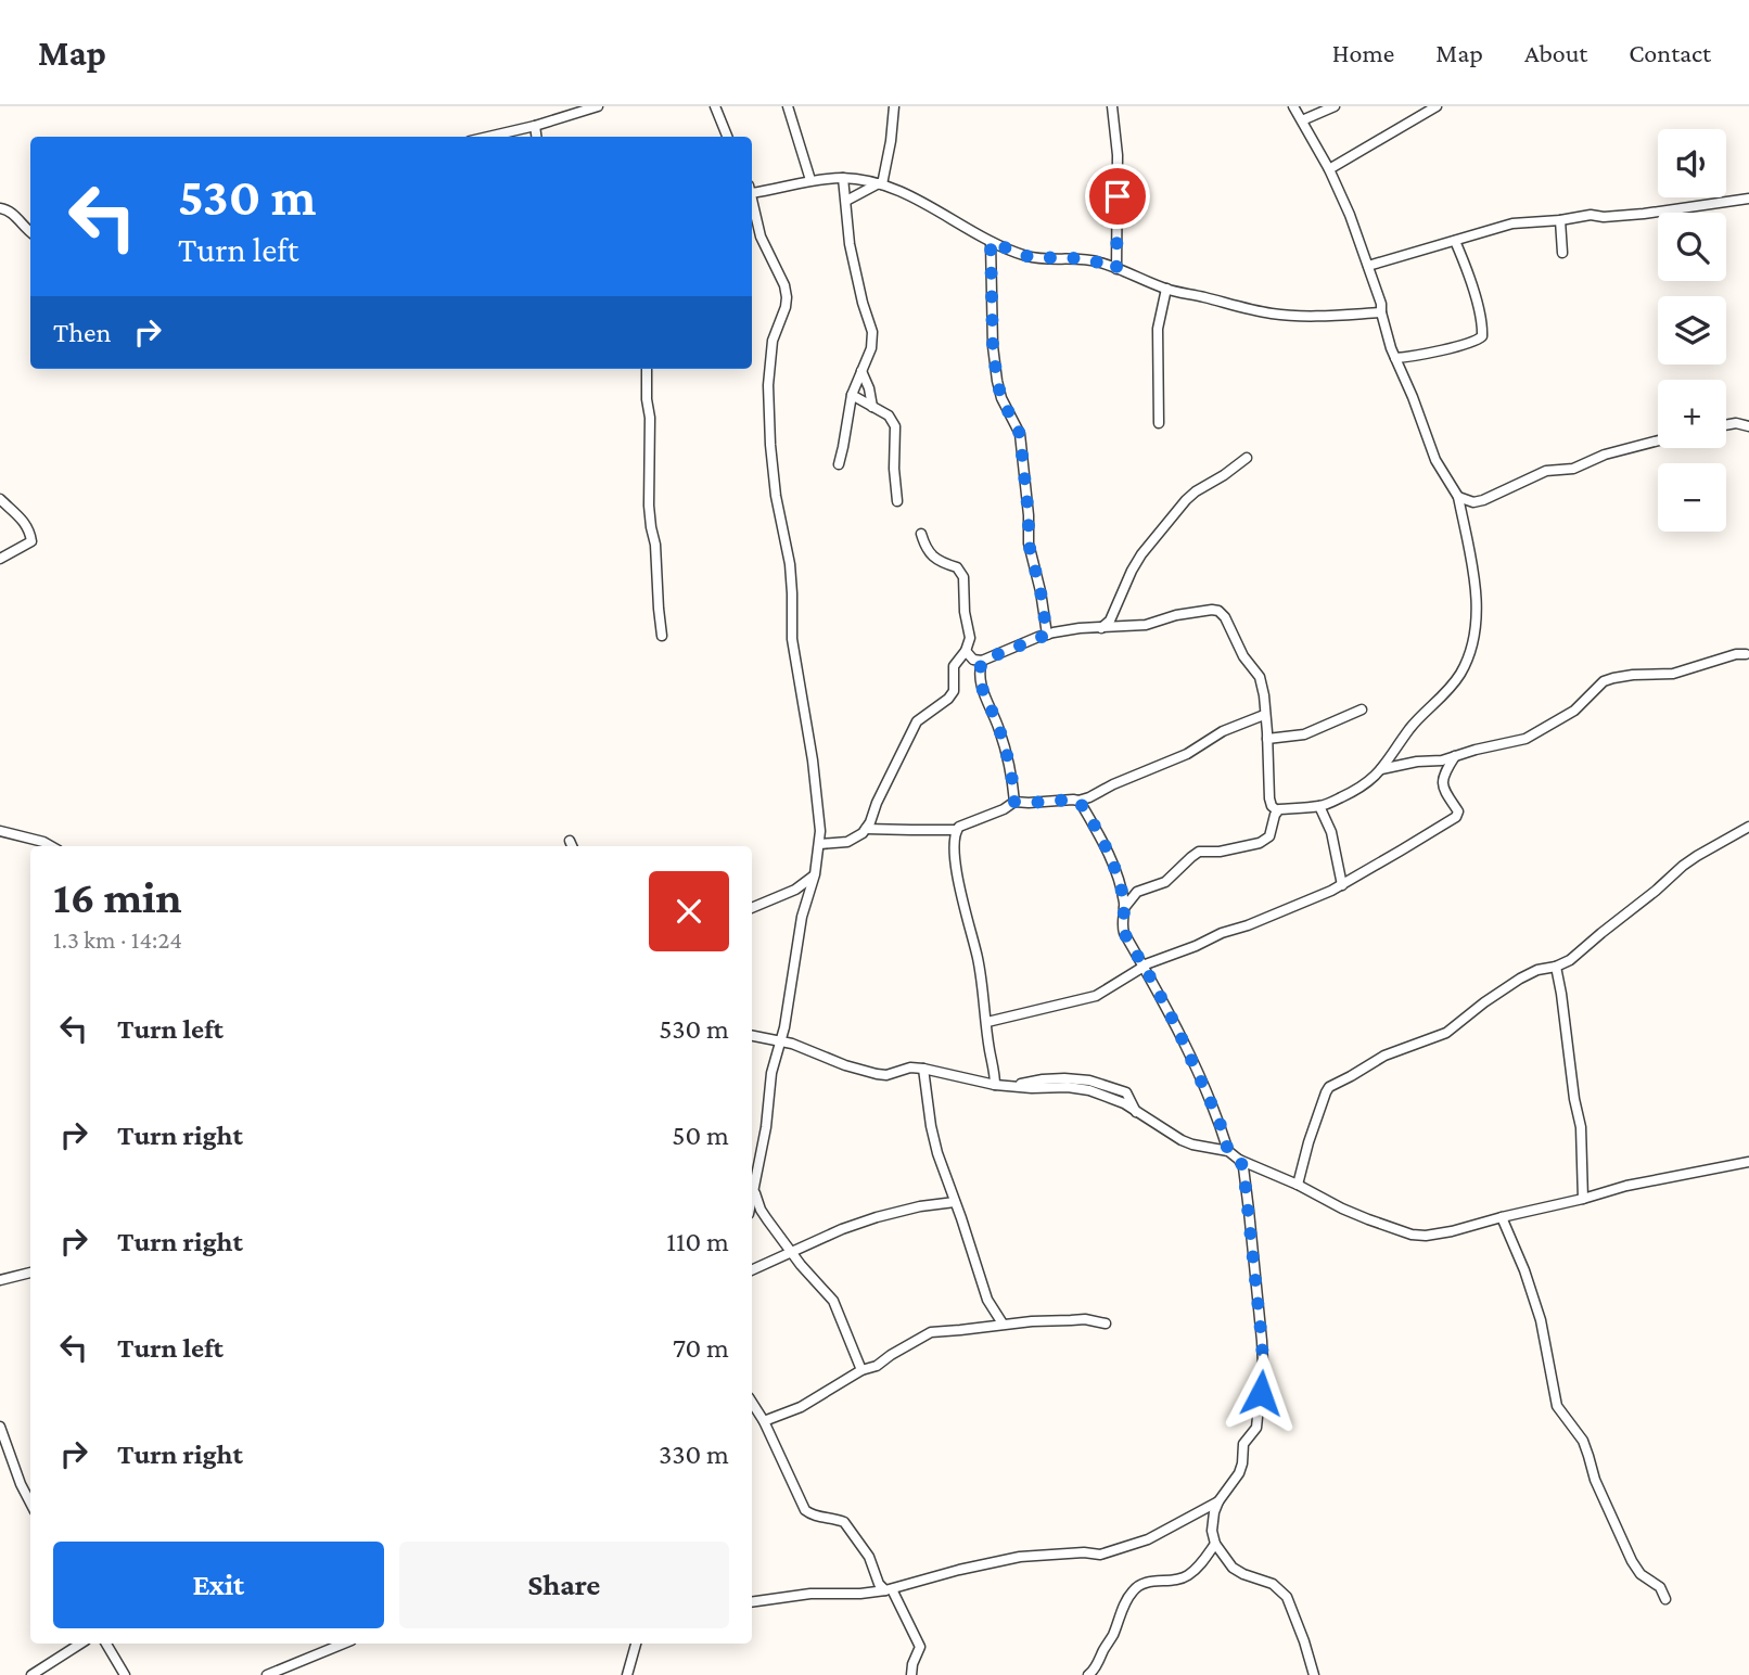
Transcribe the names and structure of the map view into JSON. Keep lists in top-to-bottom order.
{
  "page": {
    "header": "Map",
    "nav": [
      "Home",
      "Map",
      "About",
      "Contact"
    ],
    "map_buttons": ["+", "−"],
    "turn": ["530 m", "Turn left"],
    "then": "Then",
    "heading": ["16 min", "1.3 km · 14:24"],
    "list": [
      {
        "name": "Turn left",
        "value": "530 m"
      },
      {
        "name": "Turn right",
        "value": "50 m"
      },
      {
        "name": "Turn right",
        "value": "110 m"
      },
      {
        "name": "Turn left",
        "value": "70 m"
      },
      {
        "name": "Turn right",
        "value": "330 m"
      }
    ],
    "buttons": ["Exit", "Share"]
  }
}
